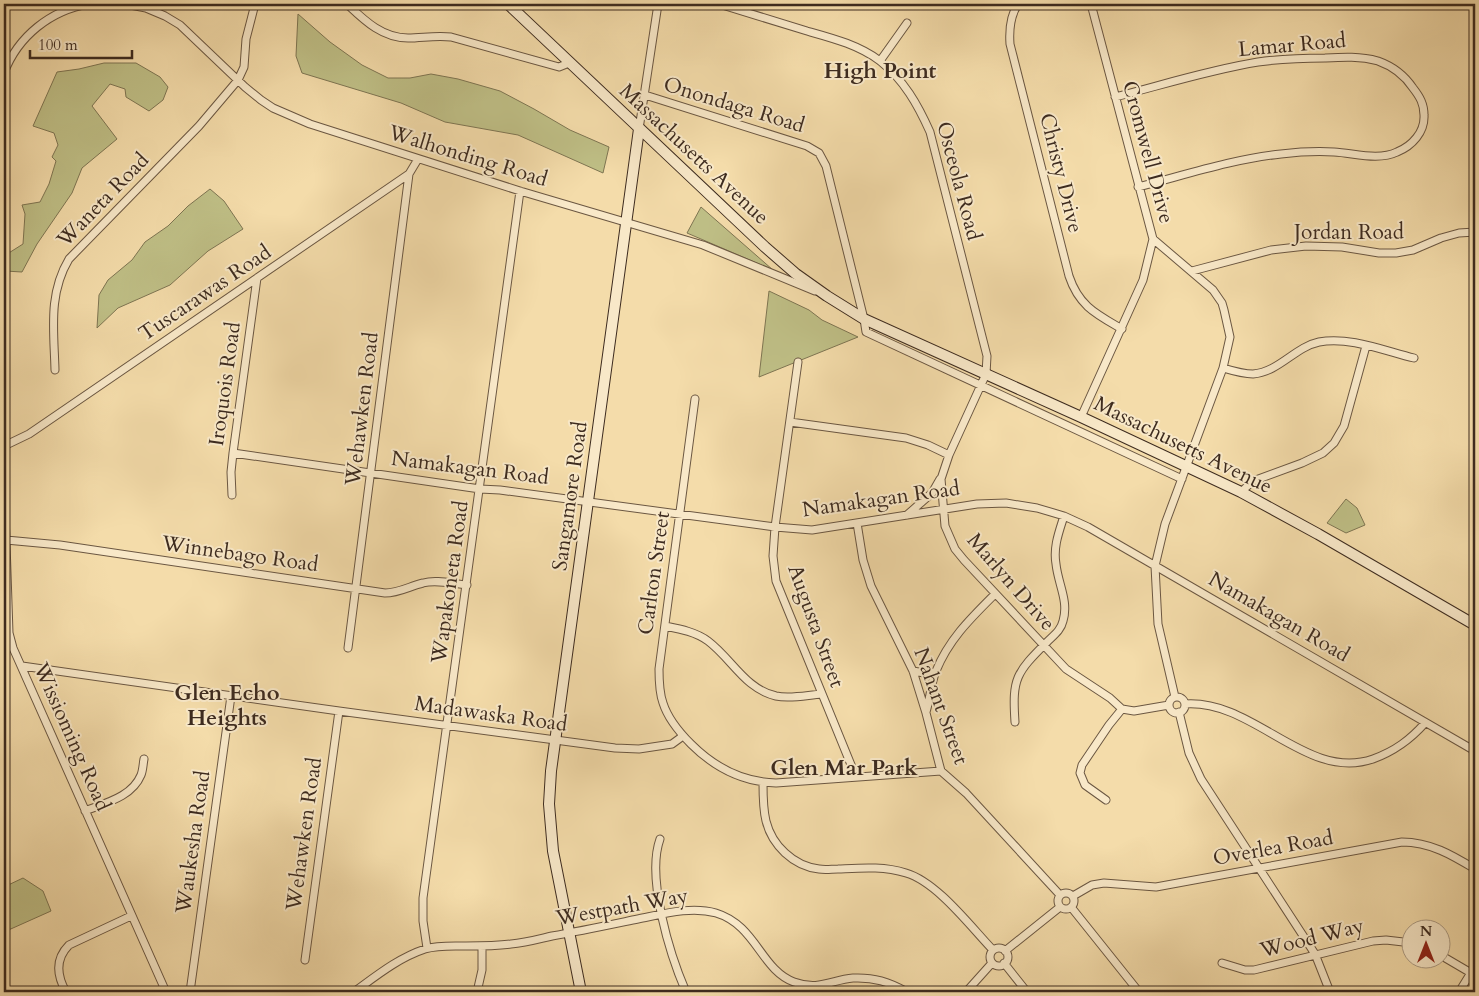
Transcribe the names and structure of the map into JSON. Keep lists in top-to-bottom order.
{
  "streets": {
    "main road": ["Massachusetts Avenue", "Sangamore Road"],
    "street": [
      "Lamar Road",
      "Onondaga Road",
      "Cromwell Drive",
      "Walhonding Road",
      "Christy Drive",
      "Osceola Road",
      "Waneta Road",
      "Jordan Road",
      "Tuscarawas Road",
      "Iroquois Road",
      "Wehawken Road",
      "Namakagan Road",
      "Winnebago Road",
      "Carlton Street",
      "Wapakoneta Road",
      "Marlyn Drive",
      "Augusta Street",
      "Nahant Street",
      "Madawaska Road",
      "Wissioming Road",
      "Waukesha Road",
      "Overlea Road",
      "Westpath Way",
      "Wood Way"
    ]
  },
  "crossings": [
    ["Lamar Road", "Cromwell Drive"],
    ["Onondaga Road", "Massachusetts Avenue"],
    ["Onondaga Road", "Sangamore Road"],
    ["Cromwell Drive", "Massachusetts Avenue"],
    ["Cromwell Drive", "Christy Drive"],
    ["Massachusetts Avenue", "Walhonding Road"],
    ["Massachusetts Avenue", "Osceola Road"],
    ["Massachusetts Avenue", "Sangamore Road"],
    ["Massachusetts Avenue", "Marlyn Drive"],
    ["Walhonding Road", "Waneta Road"],
    ["Walhonding Road", "Tuscarawas Road"],
    ["Walhonding Road", "Sangamore Road"],
    ["Walhonding Road", "Wapakoneta Road"],
    ["Osceola Road", "Marlyn Drive"],
    ["Tuscarawas Road", "Iroquois Road"],
    ["Tuscarawas Road", "Wehawken Road"],
    ["Iroquois Road", "Namakagan Road"],
    ["Wehawken Road", "Namakagan Road"],
    ["Wehawken Road", "Winnebago Road"],
    ["Wehawken Road", "Madawaska Road"],
    ["Namakagan Road", "Sangamore Road"],
    ["Namakagan Road", "Carlton Street"],
    ["Namakagan Road", "Wapakoneta Road"],
    ["Namakagan Road", "Marlyn Drive"],
    ["Namakagan Road", "Augusta Street"],
    ["Namakagan Road", "Nahant Street"],
    ["Sangamore Road", "Madawaska Road"],
    ["Sangamore Road", "Westpath Way"],
    ["Winnebago Road", "Wapakoneta Road"],
    ["Winnebago Road", "Wissioming Road"],
    ["Carlton Street", "Madawaska Road"],
    ["Wapakoneta Road", "Madawaska Road"],
    ["Wapakoneta Road", "Westpath Way"],
    ["Nahant Street", "Overlea Road"],
    ["Madawaska Road", "Wissioming Road"],
    ["Madawaska Road", "Waukesha Road"]
  ],
  "districts": ["High Point", "Glen Echo Heights", "Glen Mar Park"],
  "scale_bar": "100 m",
  "north": "top"
}
